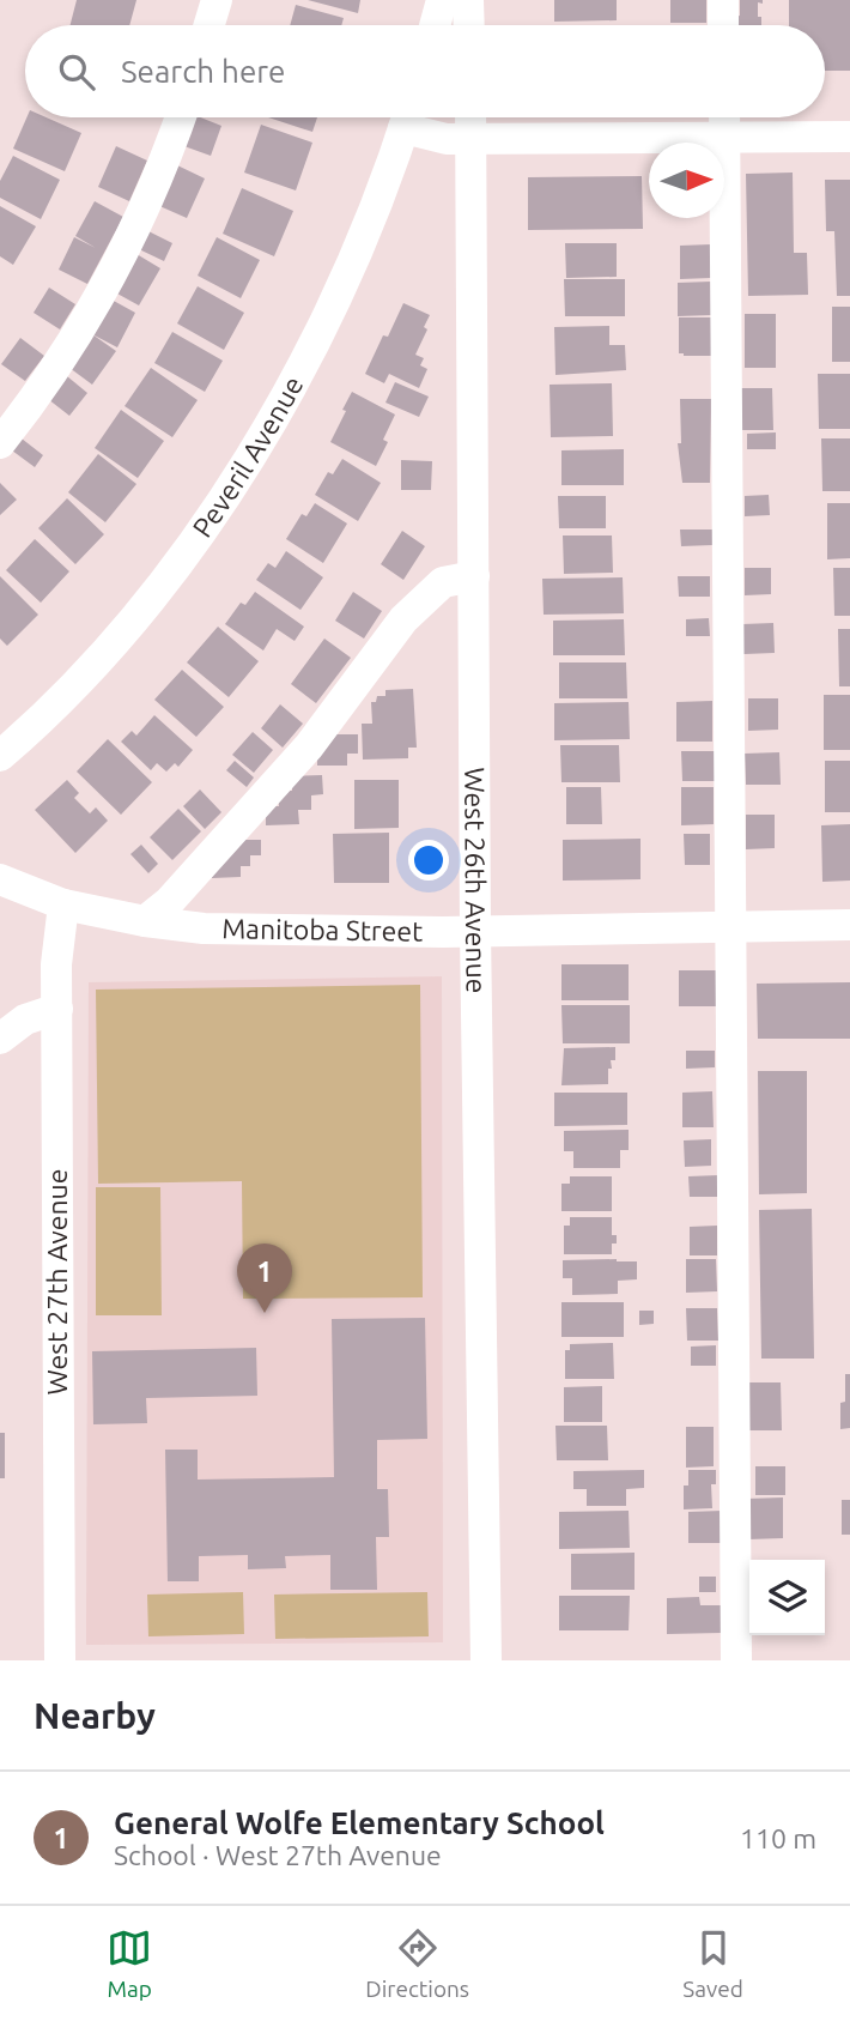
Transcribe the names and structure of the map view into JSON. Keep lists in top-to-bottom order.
{
  "streets": {
    "street": [
      "Peveril Avenue",
      "West 26th Avenue",
      "Manitoba Street",
      "West 27th Avenue"
    ]
  },
  "crossings": [
    ["West 26th Avenue", "Manitoba Street"],
    ["Manitoba Street", "West 27th Avenue"]
  ],
  "north": "right",
  "page": {
    "search": "Search here",
    "pins": "1",
    "heading": "Nearby",
    "list": [
      {
        "mark": "1",
        "name": "General Wolfe Elementary School",
        "note": "School · West 27th Avenue",
        "value": "110 m"
      }
    ],
    "nav": ["Map", "Directions", "Saved"]
  }
}
